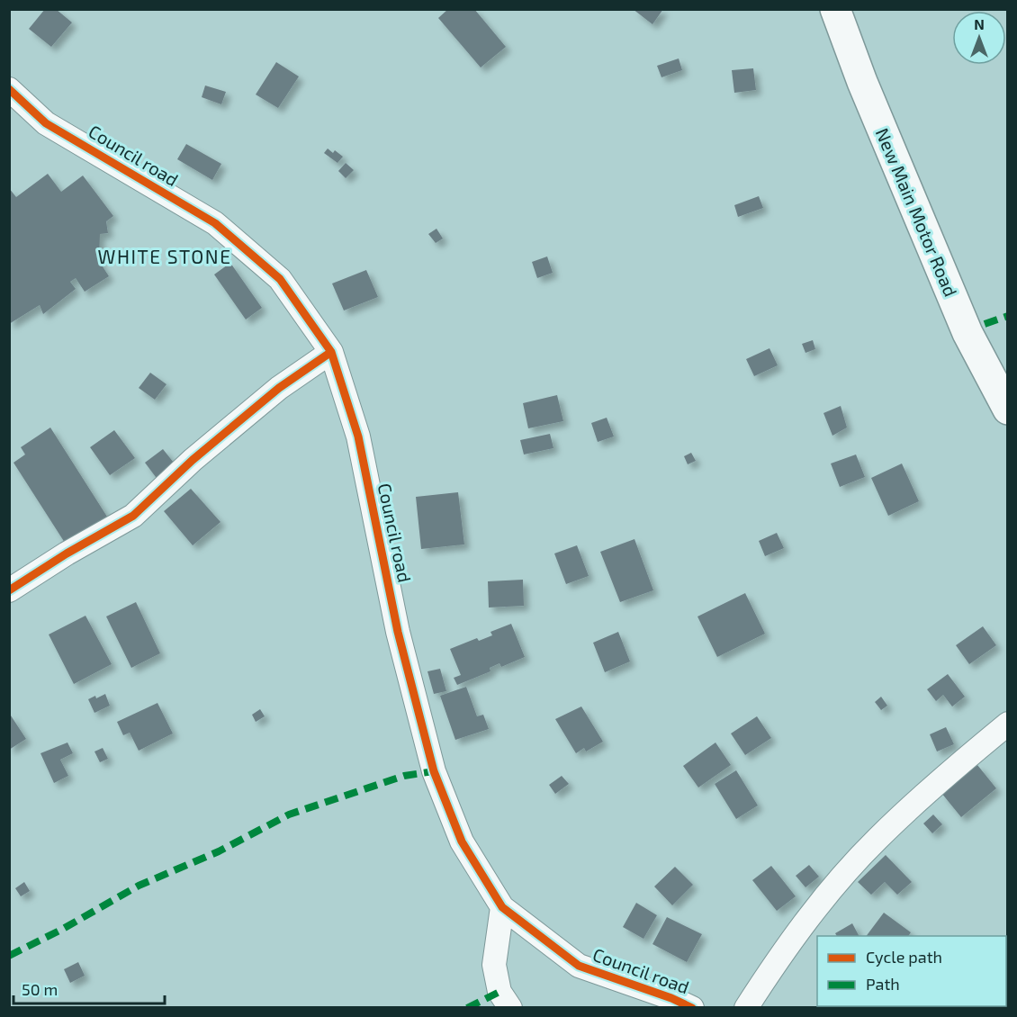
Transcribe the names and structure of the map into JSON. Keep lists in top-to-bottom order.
{
  "streets": {
    "highway": ["New Main Motor Road"],
    "street": ["Council road"]
  },
  "districts": ["WHITE STONE"],
  "legend": ["Cycle path", "Path"],
  "scale_bar": "50 m",
  "north": "top"
}
